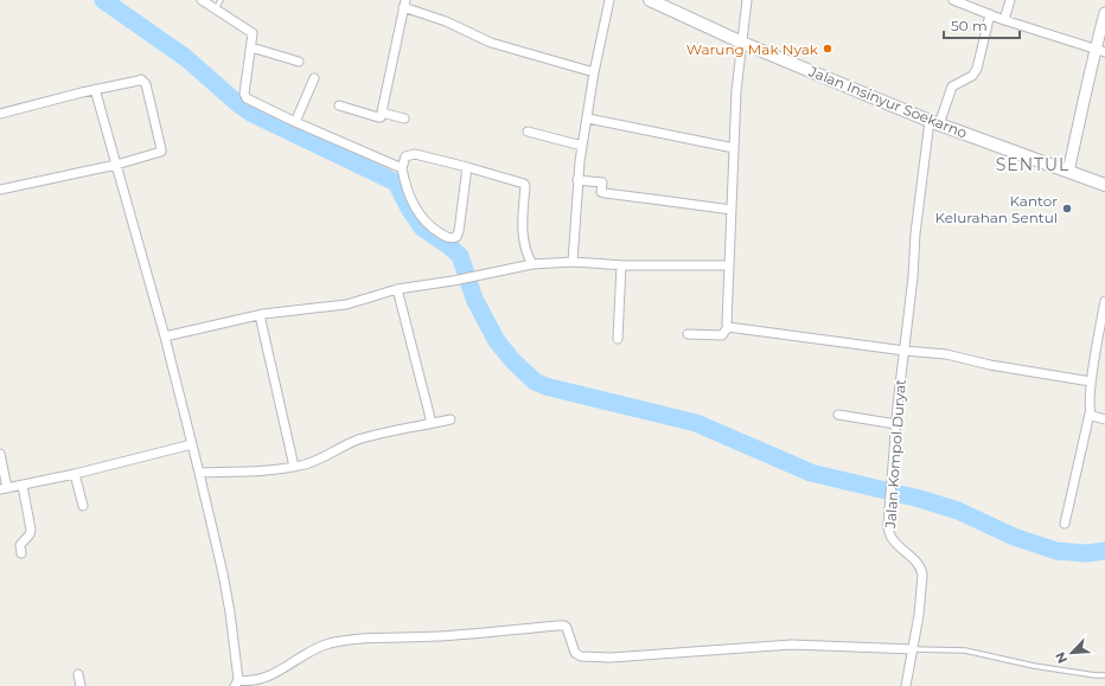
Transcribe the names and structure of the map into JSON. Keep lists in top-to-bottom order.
{
  "streets": {
    "main road": ["Jalan Insinyur Soekarno"],
    "street": ["Jalan Kompol Duryat"]
  },
  "crossings": [
    ["Jalan Insinyur Soekarno", "Jalan Kompol Duryat"]
  ],
  "districts": ["SENTUL"],
  "places": ["Warung Mak Nyak", "Kantor Kelurahan Sentul"],
  "scale_bar": "50 m",
  "north": "bottom left"
}
